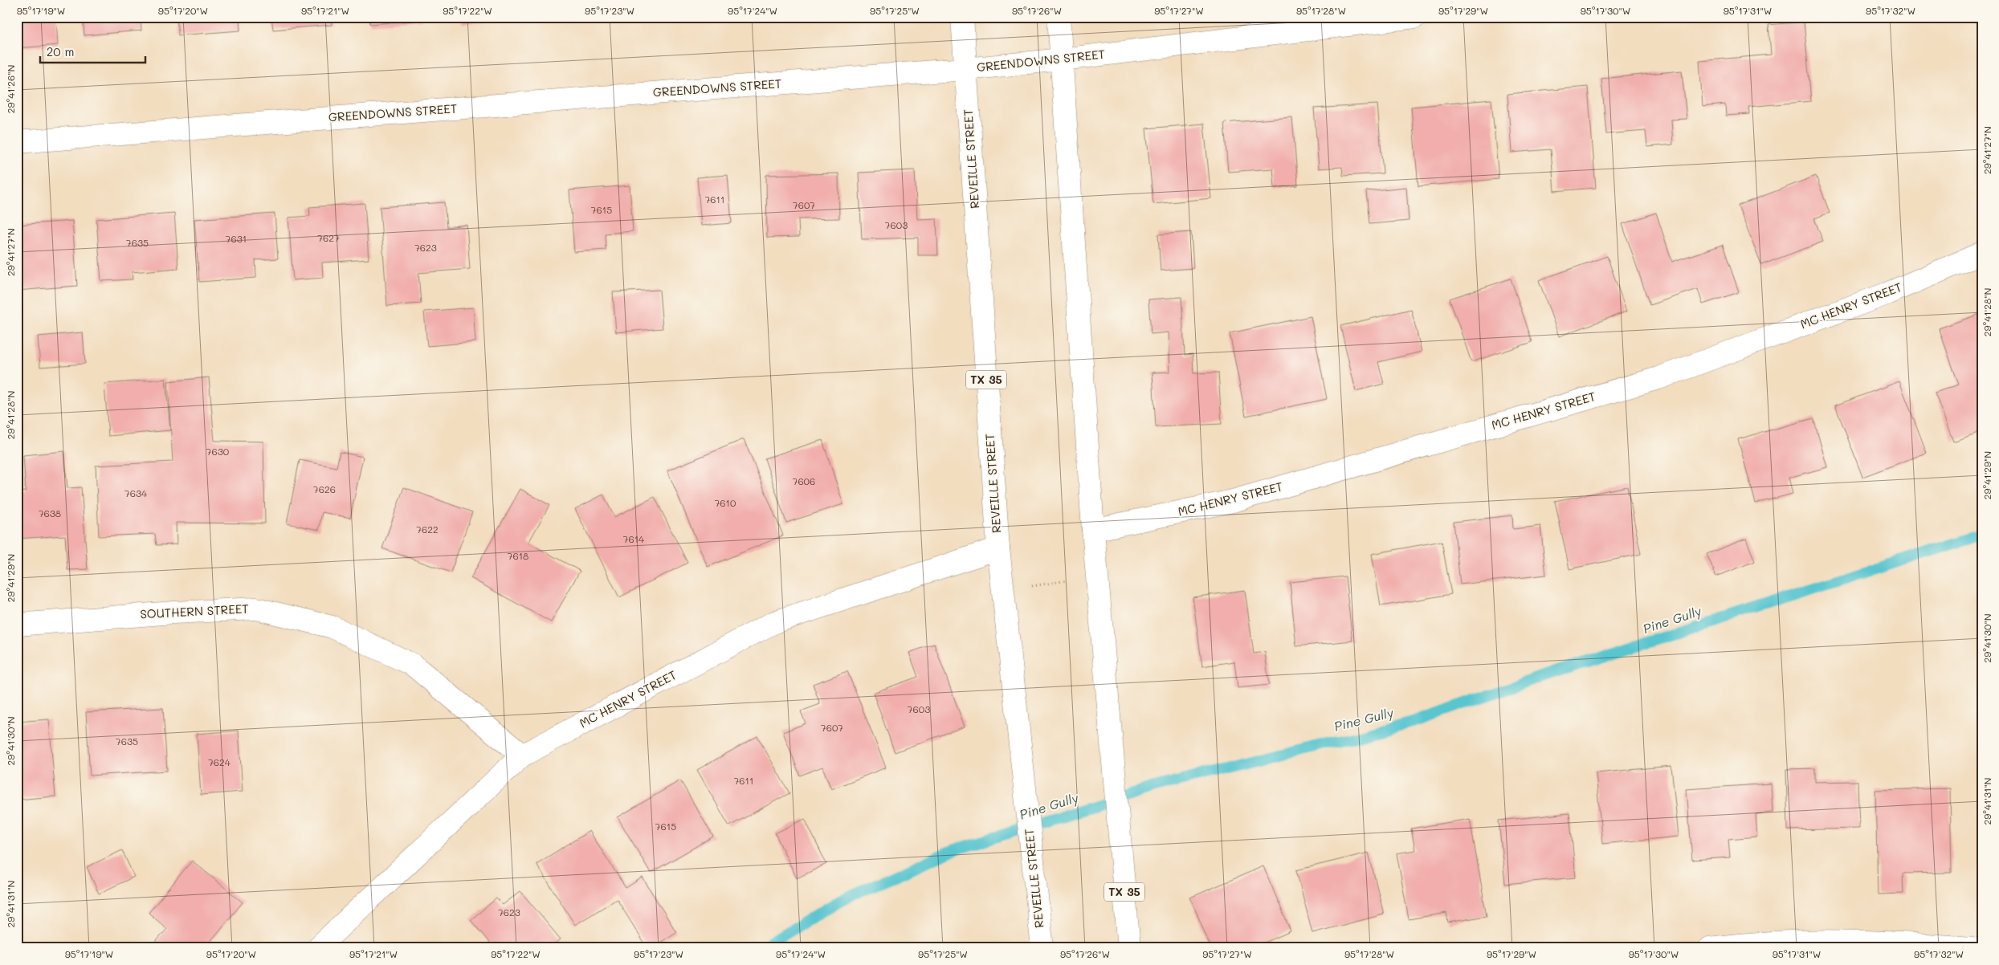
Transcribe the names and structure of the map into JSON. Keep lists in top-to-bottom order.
{
  "streets": {
    "street": [
      "GREENDOWNS STREET",
      "REVEILLE STREET",
      "MC HENRY STREET",
      "TX 35",
      "SOUTHERN STREET"
    ]
  },
  "crossings": [
    ["GREENDOWNS STREET", "REVEILLE STREET"],
    ["GREENDOWNS STREET", "TX 35"],
    ["REVEILLE STREET", "MC HENRY STREET"],
    ["MC HENRY STREET", "TX 35"],
    ["MC HENRY STREET", "SOUTHERN STREET"]
  ],
  "water": ["Pine Gully"],
  "house_numbers": [
    "7611",
    "7607",
    "7615",
    "7603",
    "7627",
    "7631",
    "7635",
    "7623",
    "7630",
    "7606",
    "7626",
    "7634",
    "7610",
    "7638",
    "7622",
    "7614",
    "7618",
    "7603",
    "7607",
    "7635",
    "7624",
    "7611",
    "7615",
    "7623"
  ],
  "scale_bar": "20 m",
  "coordinates": [
    "95°17'19\"W",
    "95°17'20\"W",
    "95°17'21\"W",
    "95°17'22\"W",
    "95°17'23\"W",
    "95°17'24\"W",
    "95°17'25\"W",
    "95°17'26\"W",
    "95°17'27\"W",
    "95°17'28\"W",
    "95°17'29\"W",
    "95°17'30\"W",
    "95°17'31\"W",
    "95°17'32\"W",
    "29°41'26\"N",
    "29°41'27\"N",
    "29°41'28\"N",
    "29°41'29\"N",
    "29°41'30\"N",
    "29°41'31\"N"
  ]
}
